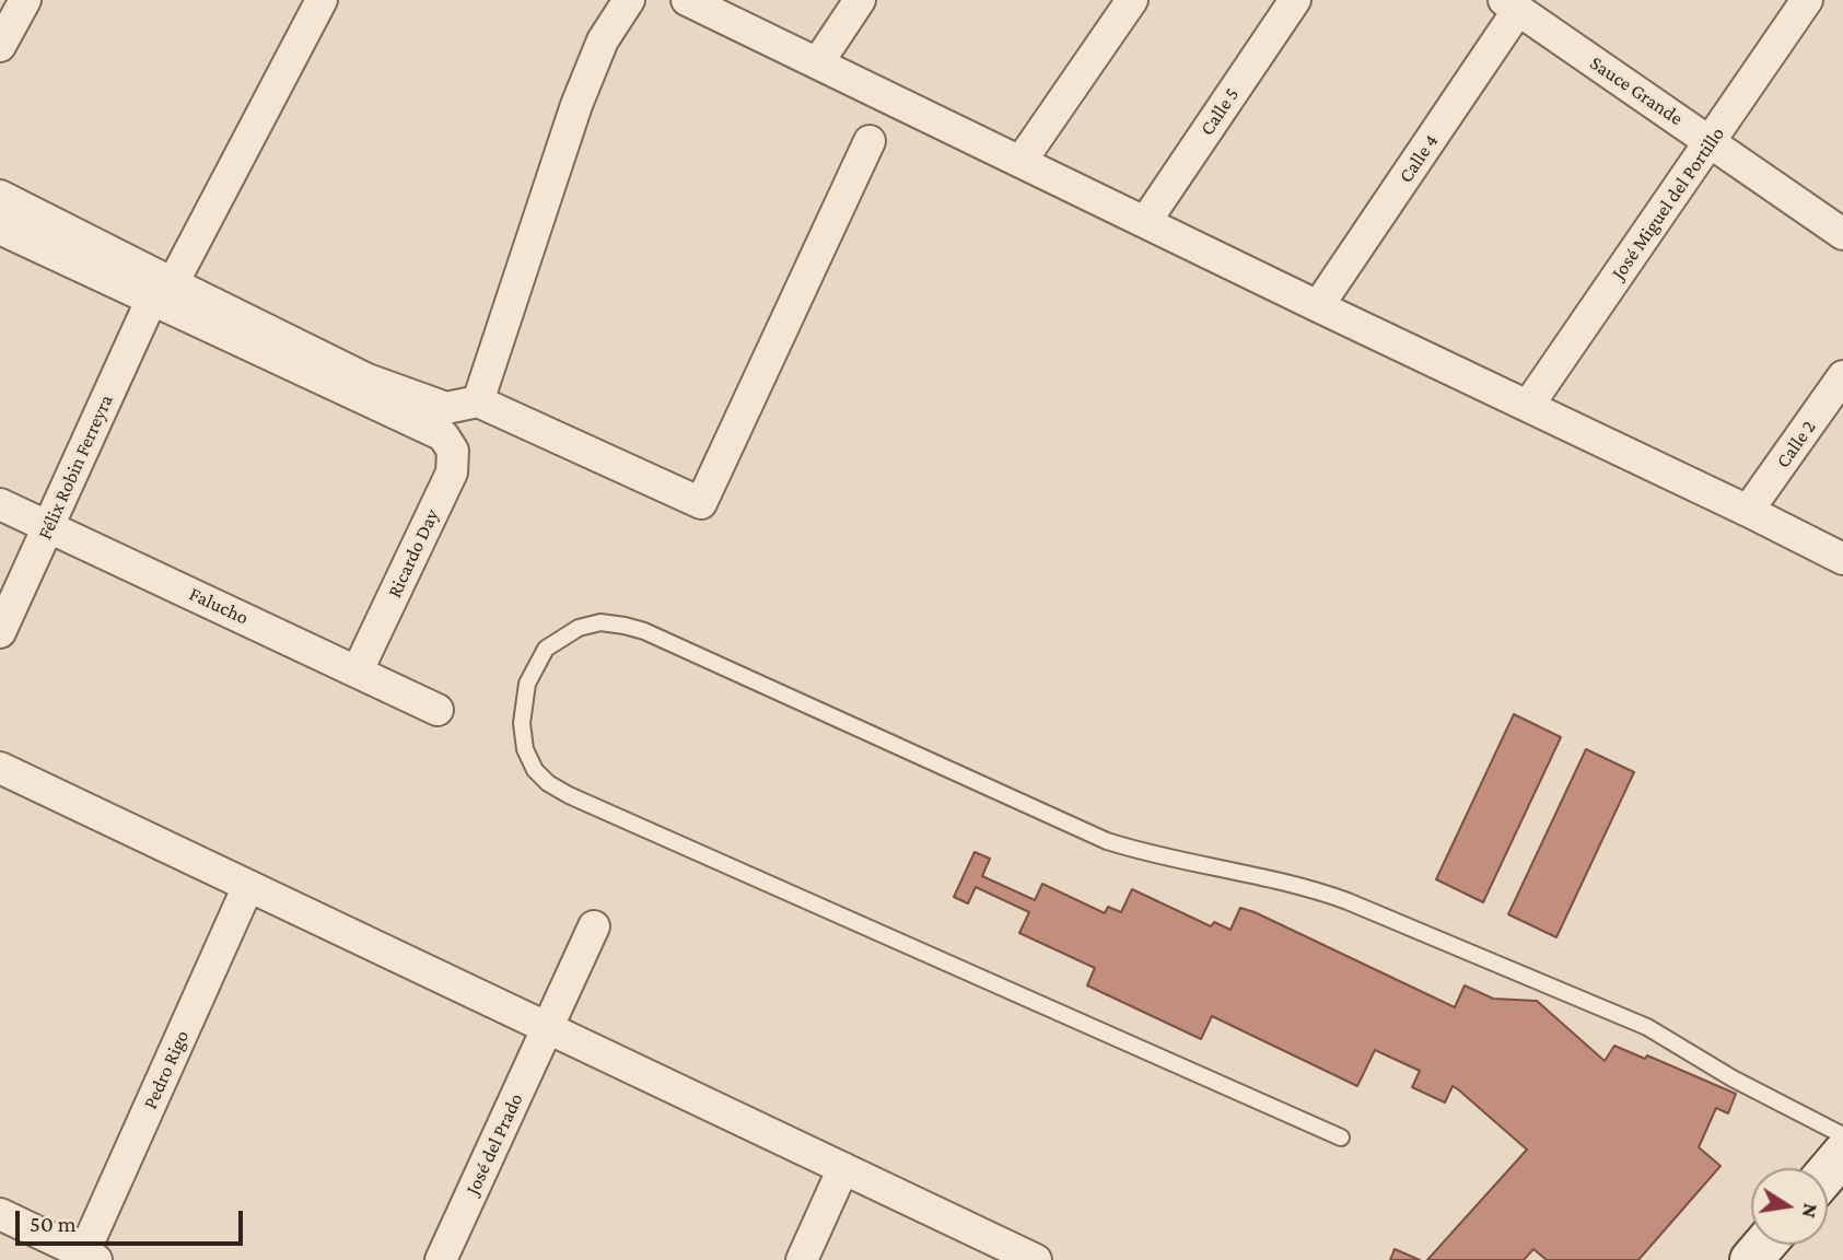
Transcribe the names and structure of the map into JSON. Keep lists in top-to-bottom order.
{
  "streets": {
    "street": [
      "Sauce Grande",
      "Calle 5",
      "Calle 4",
      "José Miguel del Portillo",
      "Calle 2",
      "Félix Robin Ferreyra",
      "Ricardo Day",
      "Falucho",
      "Pedro Rigo",
      "José del Prado"
    ]
  },
  "crossings": [
    ["Sauce Grande", "Calle 4"],
    ["Sauce Grande", "José Miguel del Portillo"],
    ["Félix Robin Ferreyra", "Ricardo Day"],
    ["Félix Robin Ferreyra", "Falucho"],
    ["Ricardo Day", "Falucho"]
  ],
  "scale_bar": "50 m",
  "north": "right"
}
